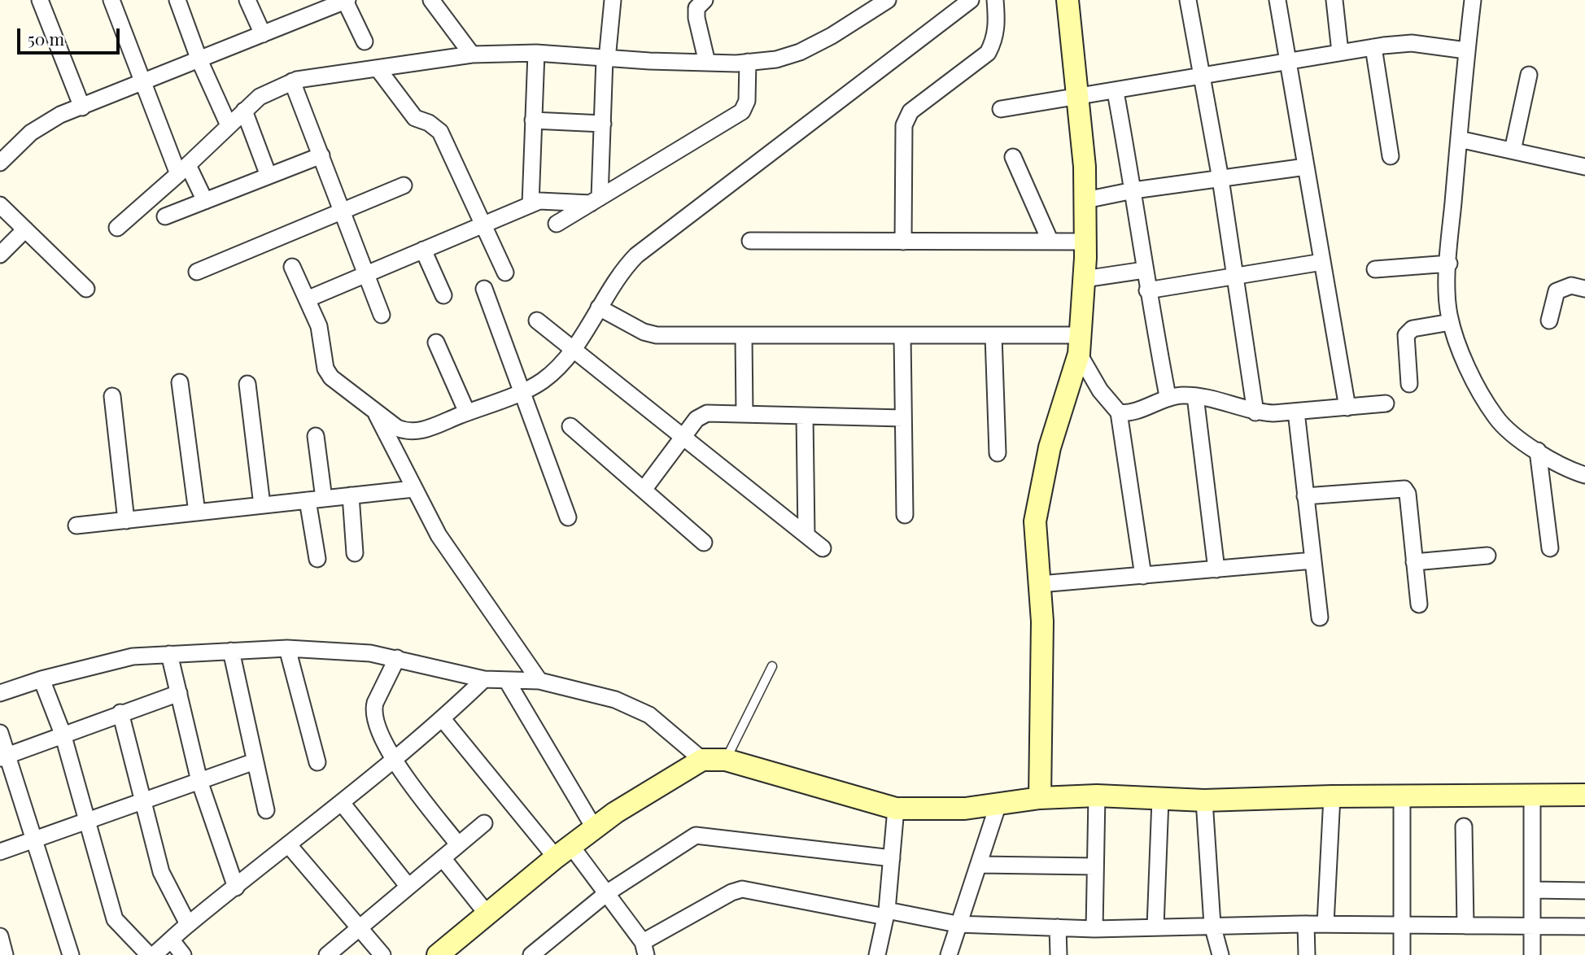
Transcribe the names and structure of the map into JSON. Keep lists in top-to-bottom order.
{
  "scale_bar": "50 m"
}
